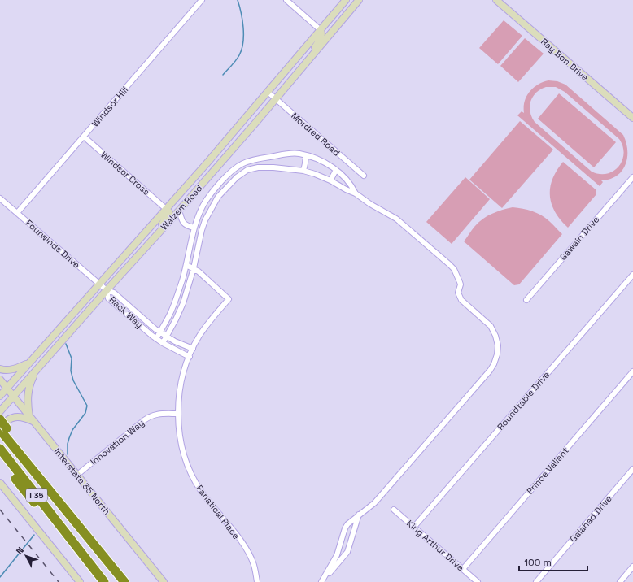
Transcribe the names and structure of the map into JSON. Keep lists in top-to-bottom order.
{
  "streets": {
    "highway": ["I 35"],
    "main road": ["Ray Bon Drive", "Walzem Road", "Interstate 35 North"],
    "street": [
      "Windsor Hill",
      "Mordred Road",
      "Windsor Cross",
      "Gawain Drive",
      "Fourwinds Drive",
      "Rack Way",
      "Roundtable Drive",
      "Innovation Way",
      "Prince Valiant",
      "Fanatical Place",
      "Galahad Drive",
      "King Arthur Drive"
    ]
  },
  "crossings": [
    ["Windsor Hill", "Windsor Cross"],
    ["Windsor Hill", "Fourwinds Drive"],
    ["Mordred Road", "Walzem Road"],
    ["Windsor Cross", "Walzem Road"],
    ["Walzem Road", "Fourwinds Drive"],
    ["Walzem Road", "Rack Way"],
    ["Walzem Road", "Interstate 35 North"],
    ["Fourwinds Drive", "Rack Way"],
    ["Rack Way", "Fanatical Place"],
    ["Roundtable Drive", "King Arthur Drive"],
    ["Innovation Way", "Interstate 35 North"],
    ["Innovation Way", "Fanatical Place"],
    ["Prince Valiant", "King Arthur Drive"]
  ],
  "scale_bar": "100 m",
  "north": "top left"
}
